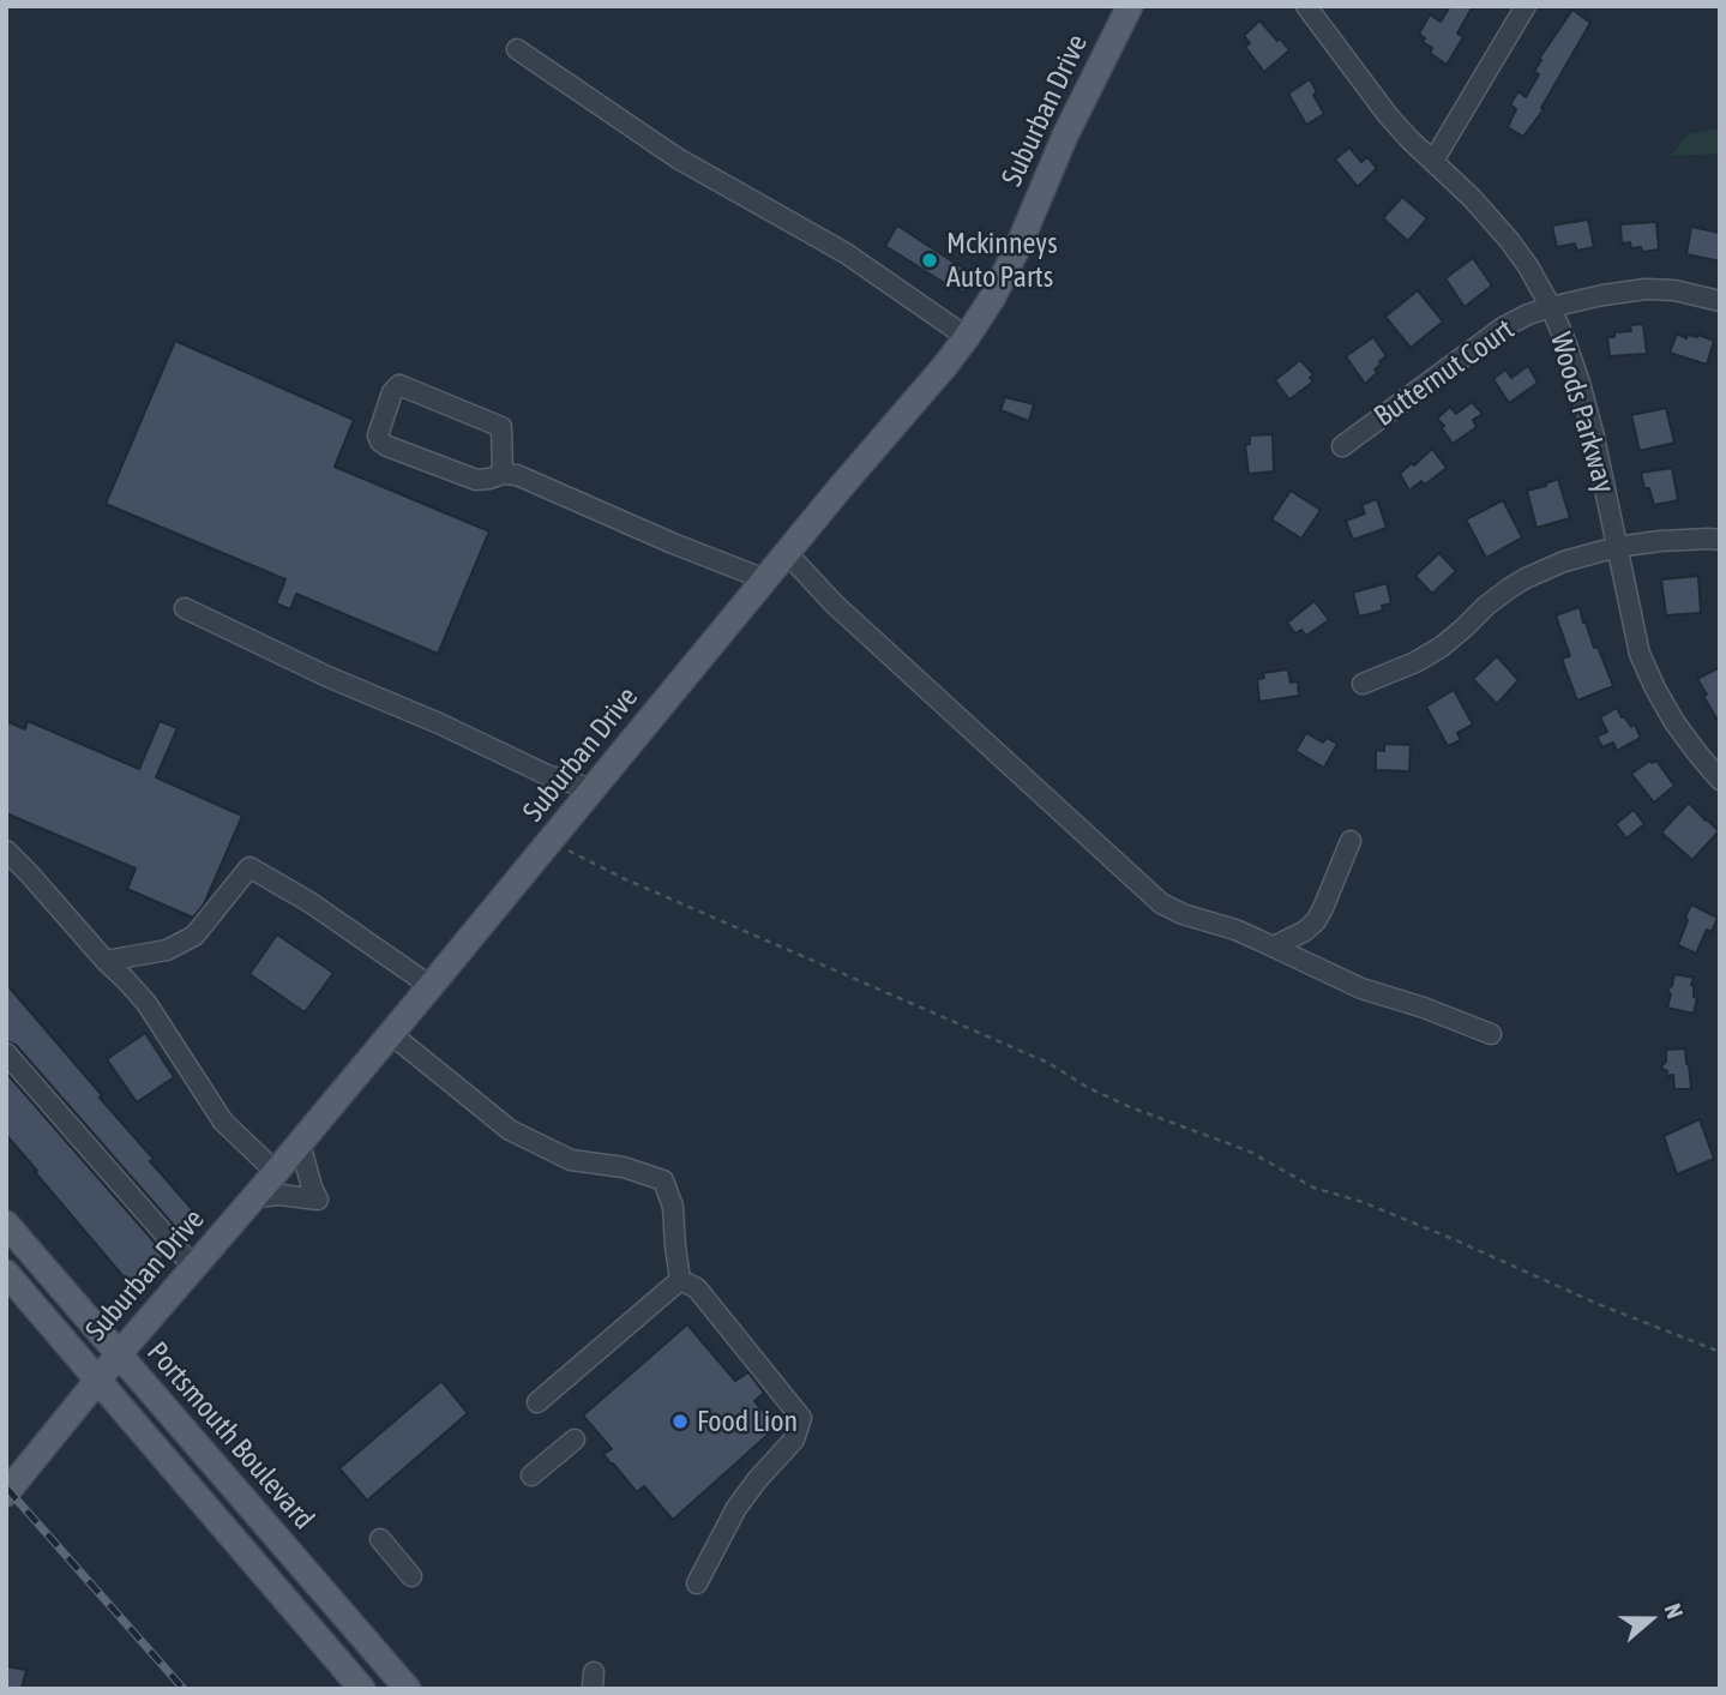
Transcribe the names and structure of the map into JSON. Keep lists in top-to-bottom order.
{
  "streets": {
    "main road": ["Suburban Drive", "Portsmouth Boulevard"],
    "street": ["Butternut Court", "Woods Parkway"]
  },
  "crossings": [
    ["Suburban Drive", "Portsmouth Boulevard"],
    ["Butternut Court", "Woods Parkway"]
  ],
  "places": ["Mckinneys Auto Parts", "Food Lion"],
  "north": "right"
}
